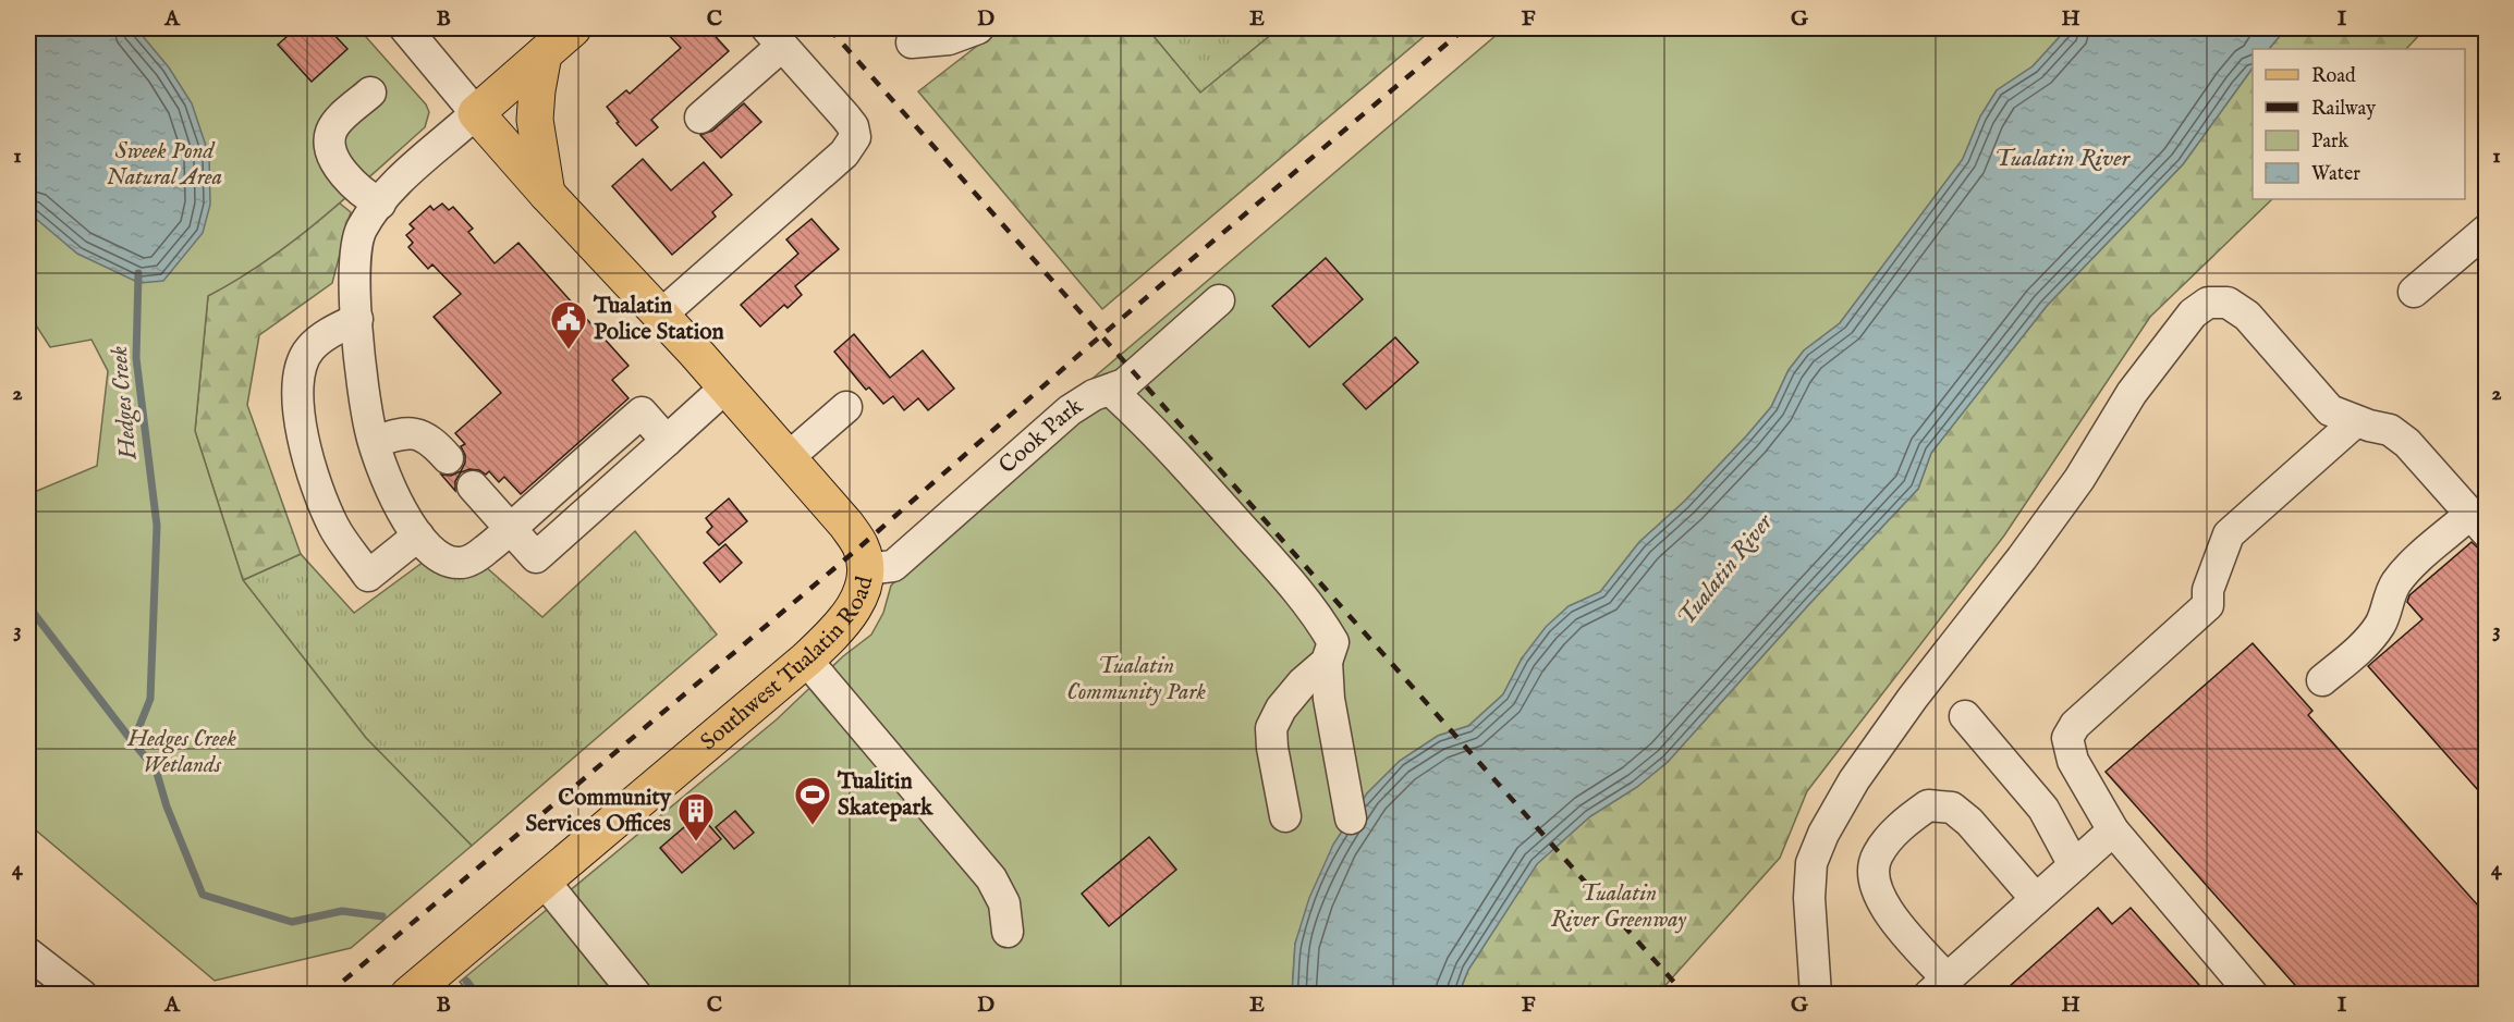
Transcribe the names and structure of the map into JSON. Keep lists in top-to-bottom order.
{
  "streets": {
    "main road": ["Southwest Tualatin Road"],
    "street": ["Cook Park"]
  },
  "crossings": [
    ["Cook Park", "Southwest Tualatin Road"]
  ],
  "water": ["Tualatin River", "Hedges Creek"],
  "parks": [
    "Sweek Pond Natural Area",
    "Tualatin Community Park",
    "Hedges Creek Wetlands",
    "Tualatin River Greenway"
  ],
  "places": {
    "public building": ["Tualatin Police Station"],
    "sports": ["Tualitin Skatepark"],
    "building": ["Community Services Offices"]
  },
  "legend": [
    "Road",
    "Railway",
    "Park",
    "Water"
  ],
  "grid": {
    "columns": [
      "A",
      "B",
      "C",
      "D",
      "E",
      "F",
      "G",
      "H",
      "I"
    ],
    "rows": [
      "1",
      "2",
      "3",
      "4"
    ]
  }
}
